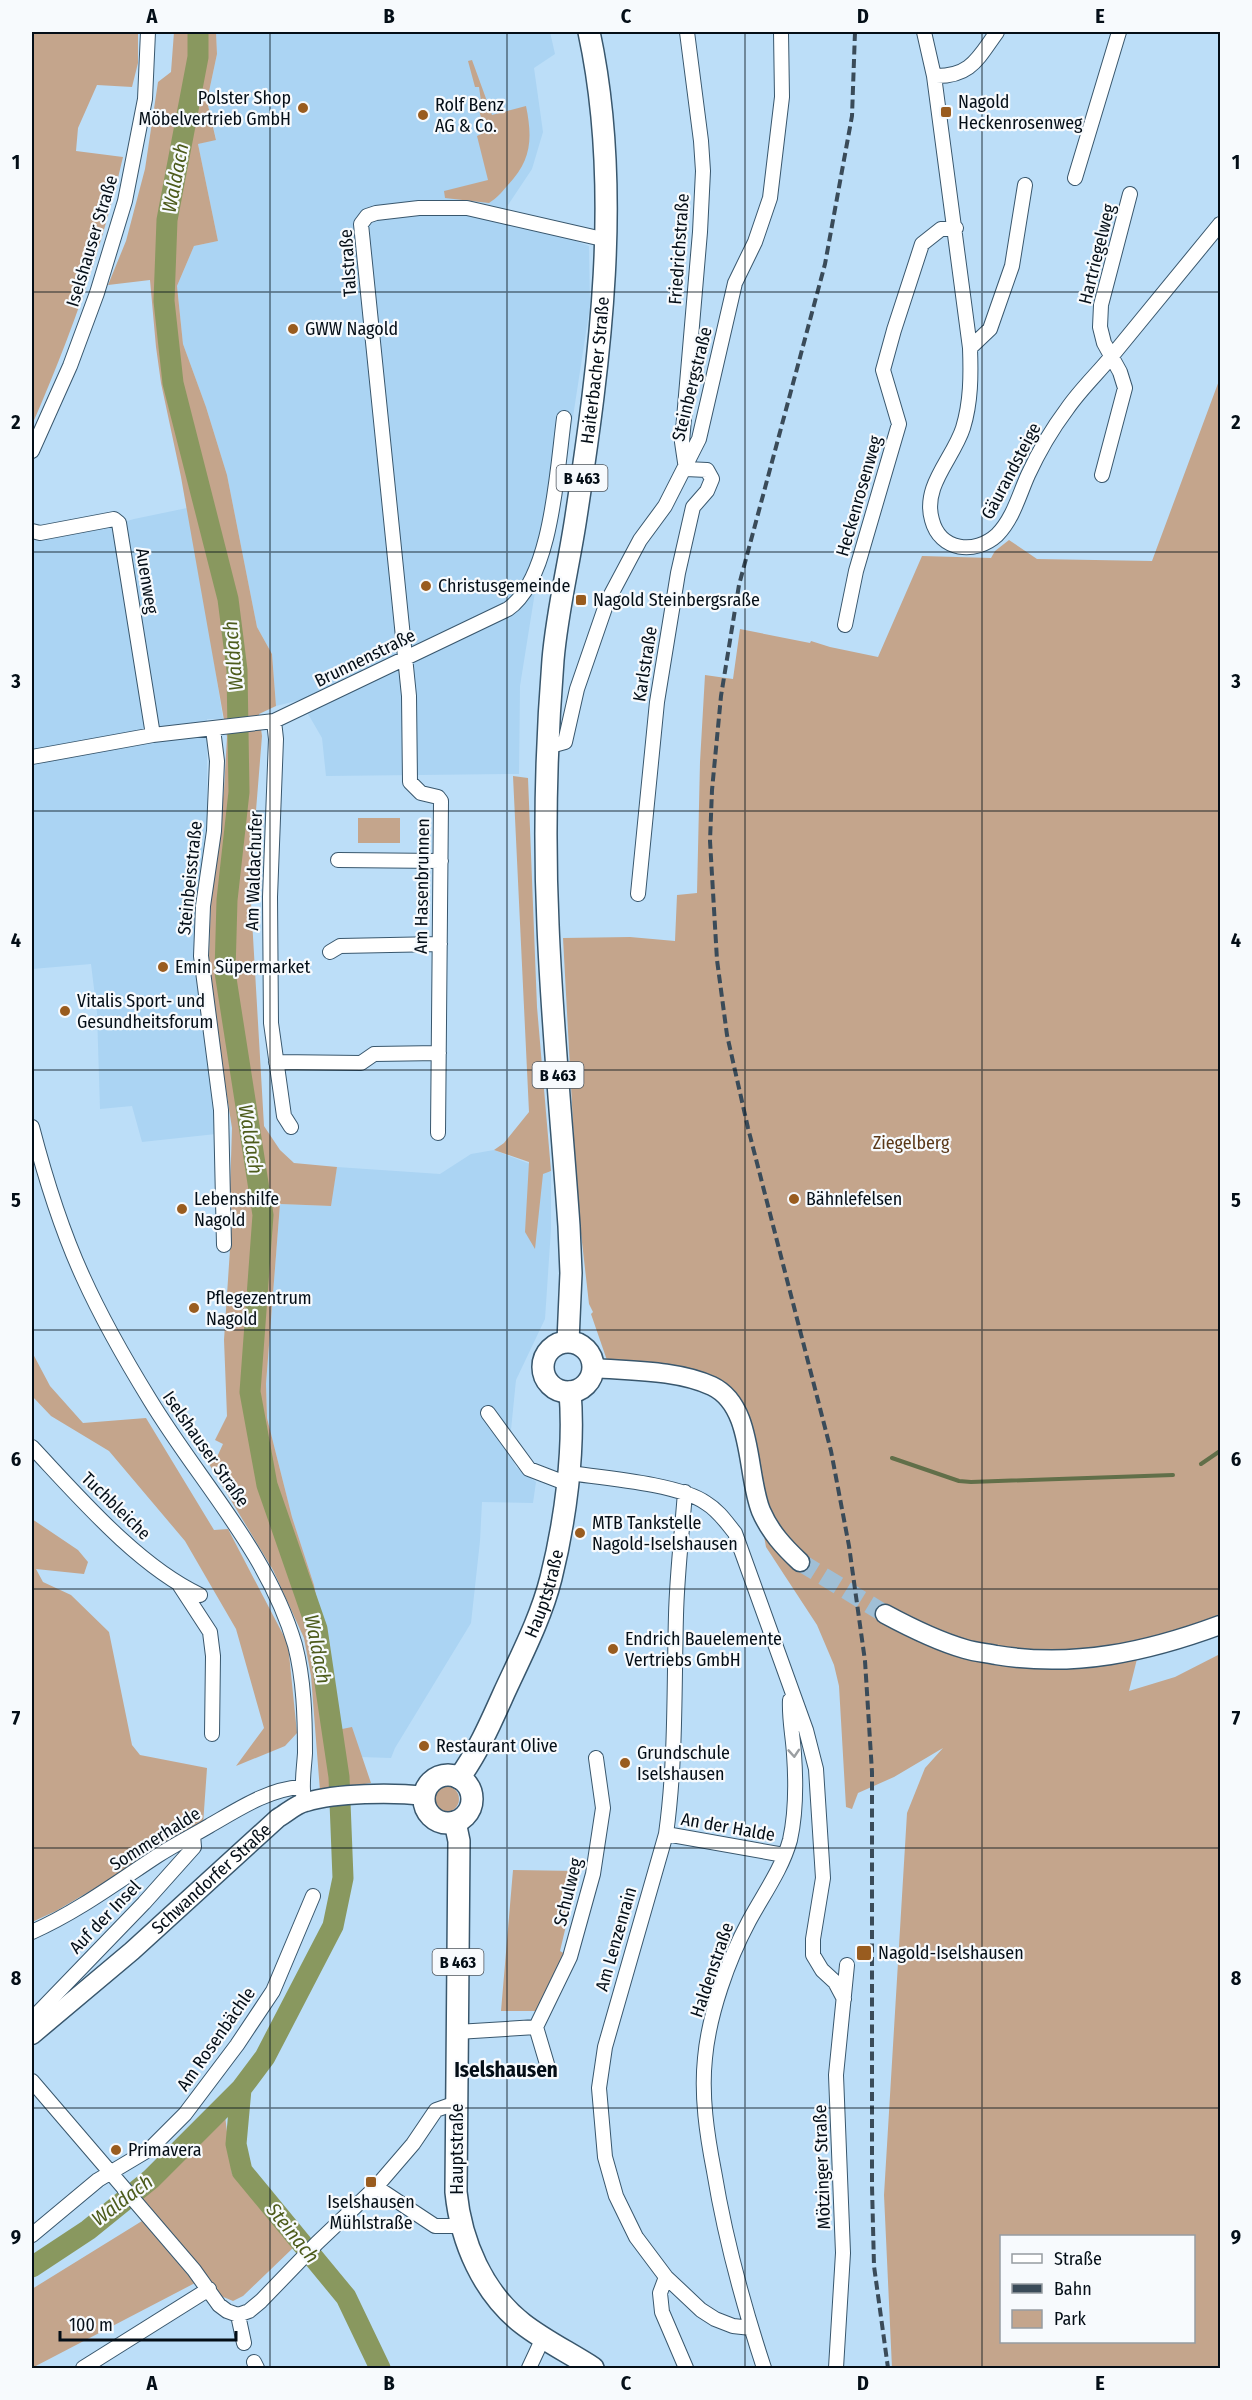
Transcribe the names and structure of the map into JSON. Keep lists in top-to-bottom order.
{
  "streets": {
    "main road": ["Haiterbacher Straße", "B 463", "Hauptstraße"],
    "street": [
      "Iselshauser Straße",
      "Friedrichstraße",
      "Hartriegelweg",
      "Talstraße",
      "Steinbergstraße",
      "Gäurandsteige",
      "Heckenrosenweg",
      "Auenweg",
      "Brunnenstraße",
      "Karlstraße",
      "Am Waldachufer",
      "Steinbeisstraße",
      "Am Hasenbrunnen",
      "Tuchbleiche",
      "An der Halde",
      "Sommerhalde",
      "Schwandorfer Straße",
      "Schulweg",
      "Auf der Insel",
      "Am Lenzenrain",
      "Haldenstraße",
      "Am Rosenbächle",
      "Mötzinger Straße"
    ]
  },
  "crossings": [
    ["Iselshauser Straße", "Sommerhalde"],
    ["Iselshauser Straße", "Schwandorfer Straße"],
    ["Friedrichstraße", "Steinbergstraße"],
    ["Friedrichstraße", "Karlstraße"],
    ["Hartriegelweg", "Gäurandsteige"],
    ["Talstraße", "Haiterbacher Straße"],
    ["Talstraße", "Brunnenstraße"],
    ["Talstraße", "Am Hasenbrunnen"],
    ["Haiterbacher Straße", "Steinbergstraße"],
    ["Haiterbacher Straße", "Hauptstraße"],
    ["Steinbergstraße", "Karlstraße"],
    ["Gäurandsteige", "Heckenrosenweg"],
    ["B 463", "Hauptstraße"],
    ["Auenweg", "Brunnenstraße"],
    ["Brunnenstraße", "Am Waldachufer"],
    ["Brunnenstraße", "Steinbeisstraße"],
    ["Brunnenstraße", "Am Hasenbrunnen"],
    ["Hauptstraße", "Schwandorfer Straße"],
    ["An der Halde", "Am Lenzenrain"],
    ["An der Halde", "Haldenstraße"],
    ["Sommerhalde", "Schwandorfer Straße"],
    ["Sommerhalde", "Auf der Insel"],
    ["Am Lenzenrain", "Haldenstraße"]
  ],
  "districts": ["Iselshausen"],
  "water": ["Waldach", "Steinach"],
  "parks": ["Ziegelberg"],
  "places": {
    "other": [
      "Polster Shop Möbelvertrieb GmbH",
      "Rolf Benz AG & Co.",
      "GWW Nagold",
      "Christusgemeinde",
      "Emin Süpermarket",
      "Vitalis Sport- und Gesundheitsforum",
      "Bähnlefelsen",
      "Lebenshilfe Nagold",
      "Pflegezentrum Nagold",
      "MTB Tankstelle Nagold-Iselshausen",
      "Endrich Bauelemente Vertriebs GmbH",
      "Restaurant Olive",
      "Grundschule Iselshausen",
      "Primavera"
    ],
    "transit": [
      "Nagold Heckenrosenweg",
      "Nagold Steinbergsraße",
      "Nagold-Iselshausen",
      "Iselshausen Mühlstraße"
    ]
  },
  "legend": ["Straße", "Bahn", "Park"],
  "scale_bar": "100 m",
  "grid": {
    "columns": [
      "A",
      "B",
      "C",
      "D",
      "E"
    ],
    "rows": [
      "1",
      "2",
      "3",
      "4",
      "5",
      "6",
      "7",
      "8",
      "9"
    ]
  }
}
